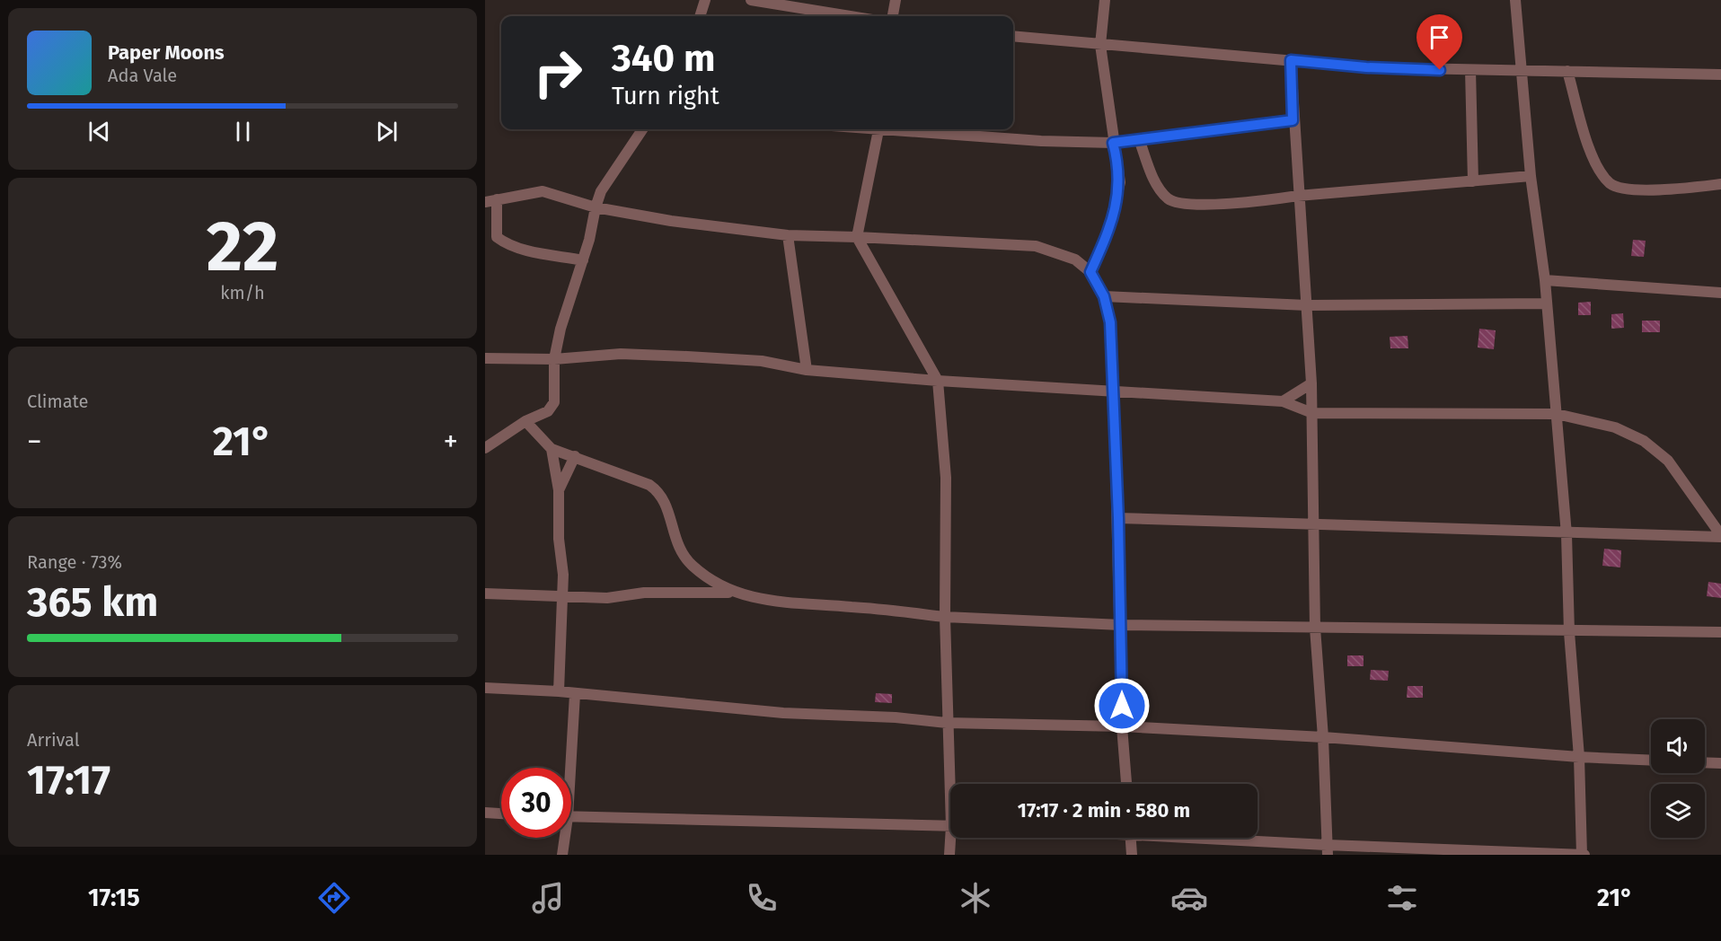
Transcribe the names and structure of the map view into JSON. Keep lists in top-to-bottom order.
{
  "page": {
    "turn": ["340 m", "Turn right"],
    "song": ["Paper Moons", "Ada Vale"],
    "tile": [
      ["22", "km/h"],
      "Climate",
      ["Range · 73%", "365 km"],
      ["Arrival", "17:17"]
    ],
    "heat": ["−", "21°", "+"],
    "limit": "30",
    "trip": "17:17 · 2 min · 580 m",
    "tabs": ["17:15", "21°"]
  }
}
